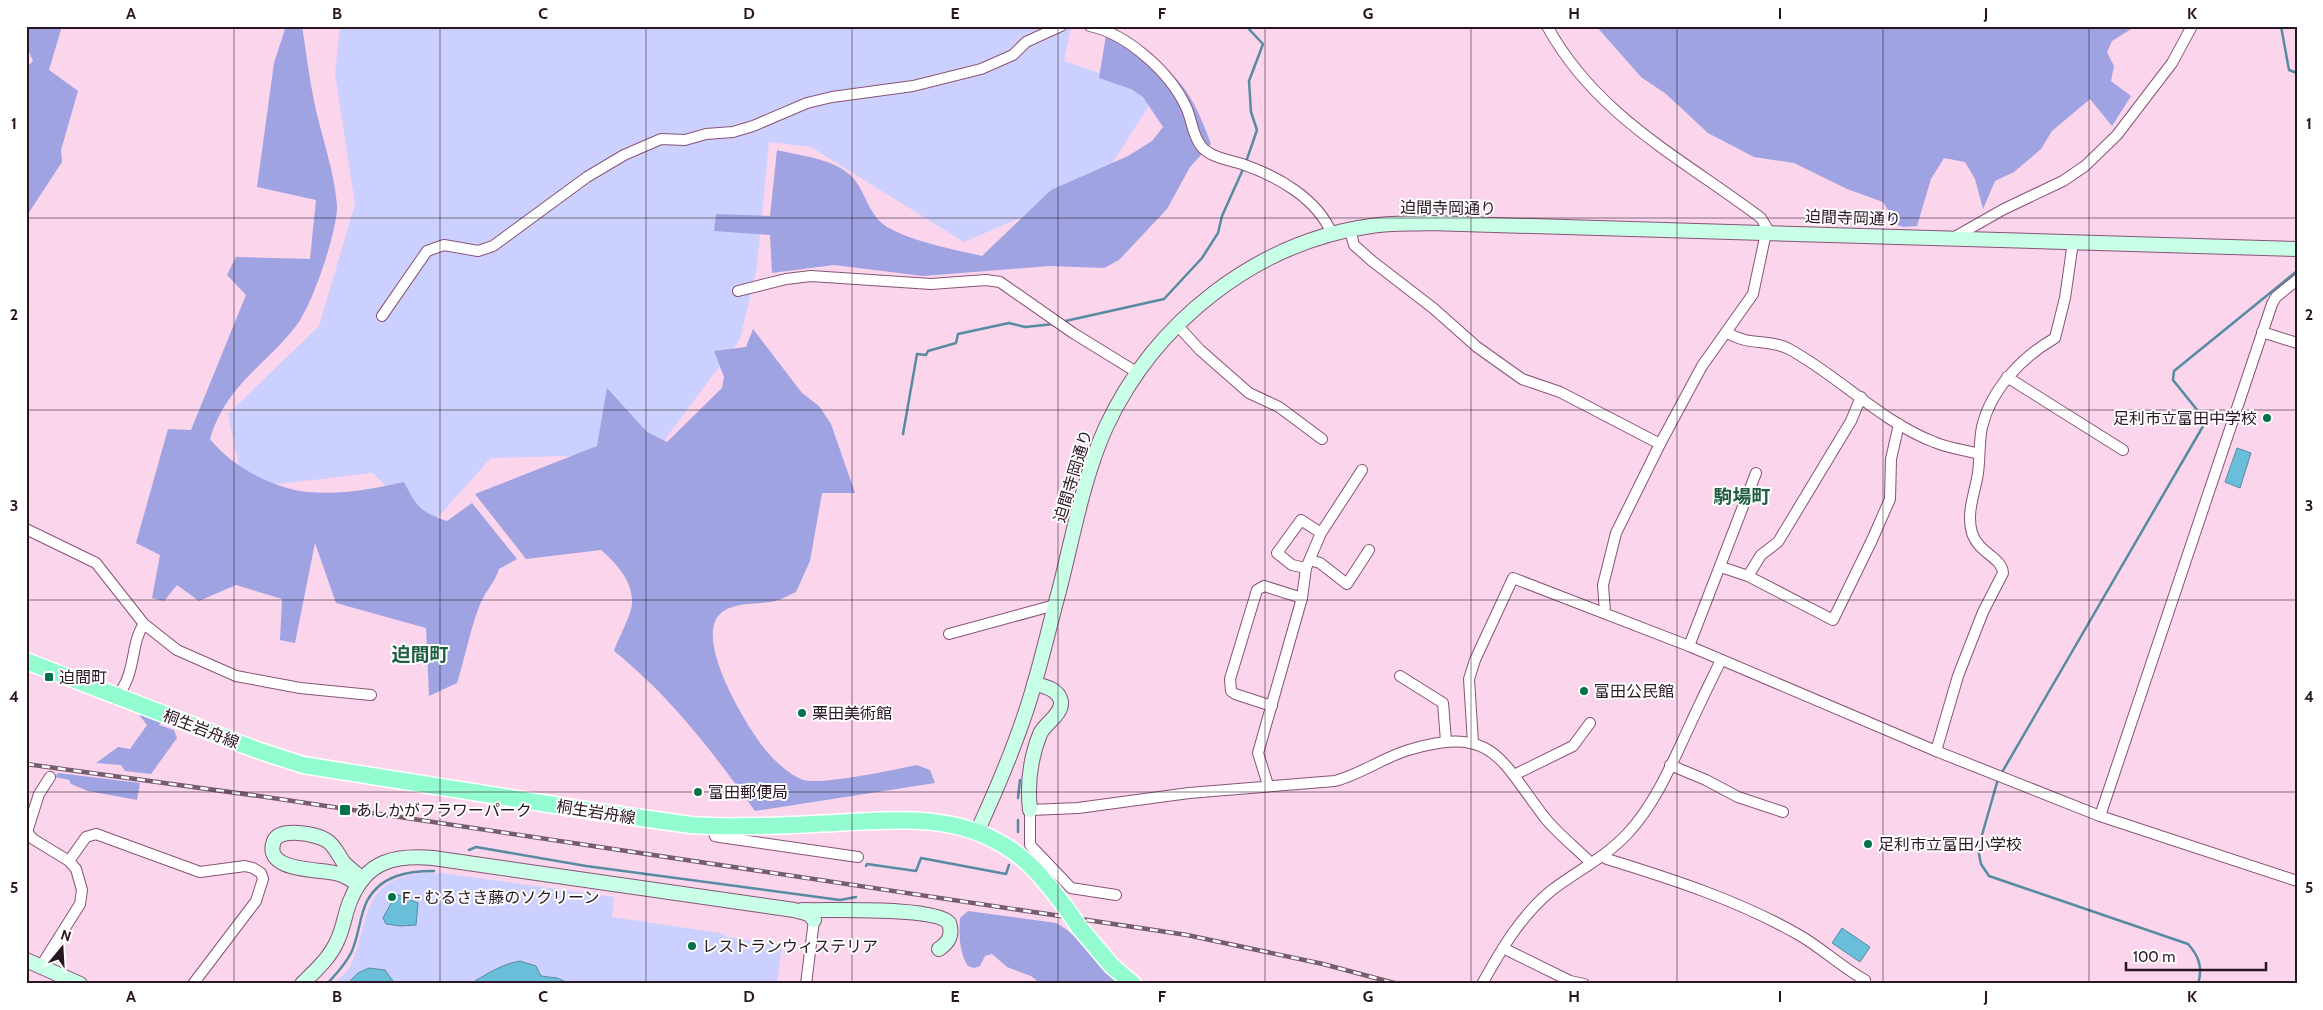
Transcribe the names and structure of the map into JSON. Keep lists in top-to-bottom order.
{
  "streets": {
    "main road": ["桐生岩舟線"],
    "street": ["迫間寺岡通り"]
  },
  "crossings": [
    ["迫間寺岡通り", "桐生岩舟線"]
  ],
  "districts": ["駒場町", "迫間町"],
  "places": {
    "other": [
      "足利市立富田中学校",
      "富田公民館",
      "栗田美術館",
      "富田郵便局",
      "足利市立富田小学校",
      "F - むるさき藤のソクリーン",
      "レストランウィステリア"
    ],
    "transit": ["迫間町", "あしかがフラワーパーク"]
  },
  "scale_bar": "100 m",
  "north": "top",
  "grid": {
    "columns": [
      "A",
      "B",
      "C",
      "D",
      "E",
      "F",
      "G",
      "H",
      "I",
      "J",
      "K"
    ],
    "rows": [
      "1",
      "2",
      "3",
      "4",
      "5"
    ]
  }
}
